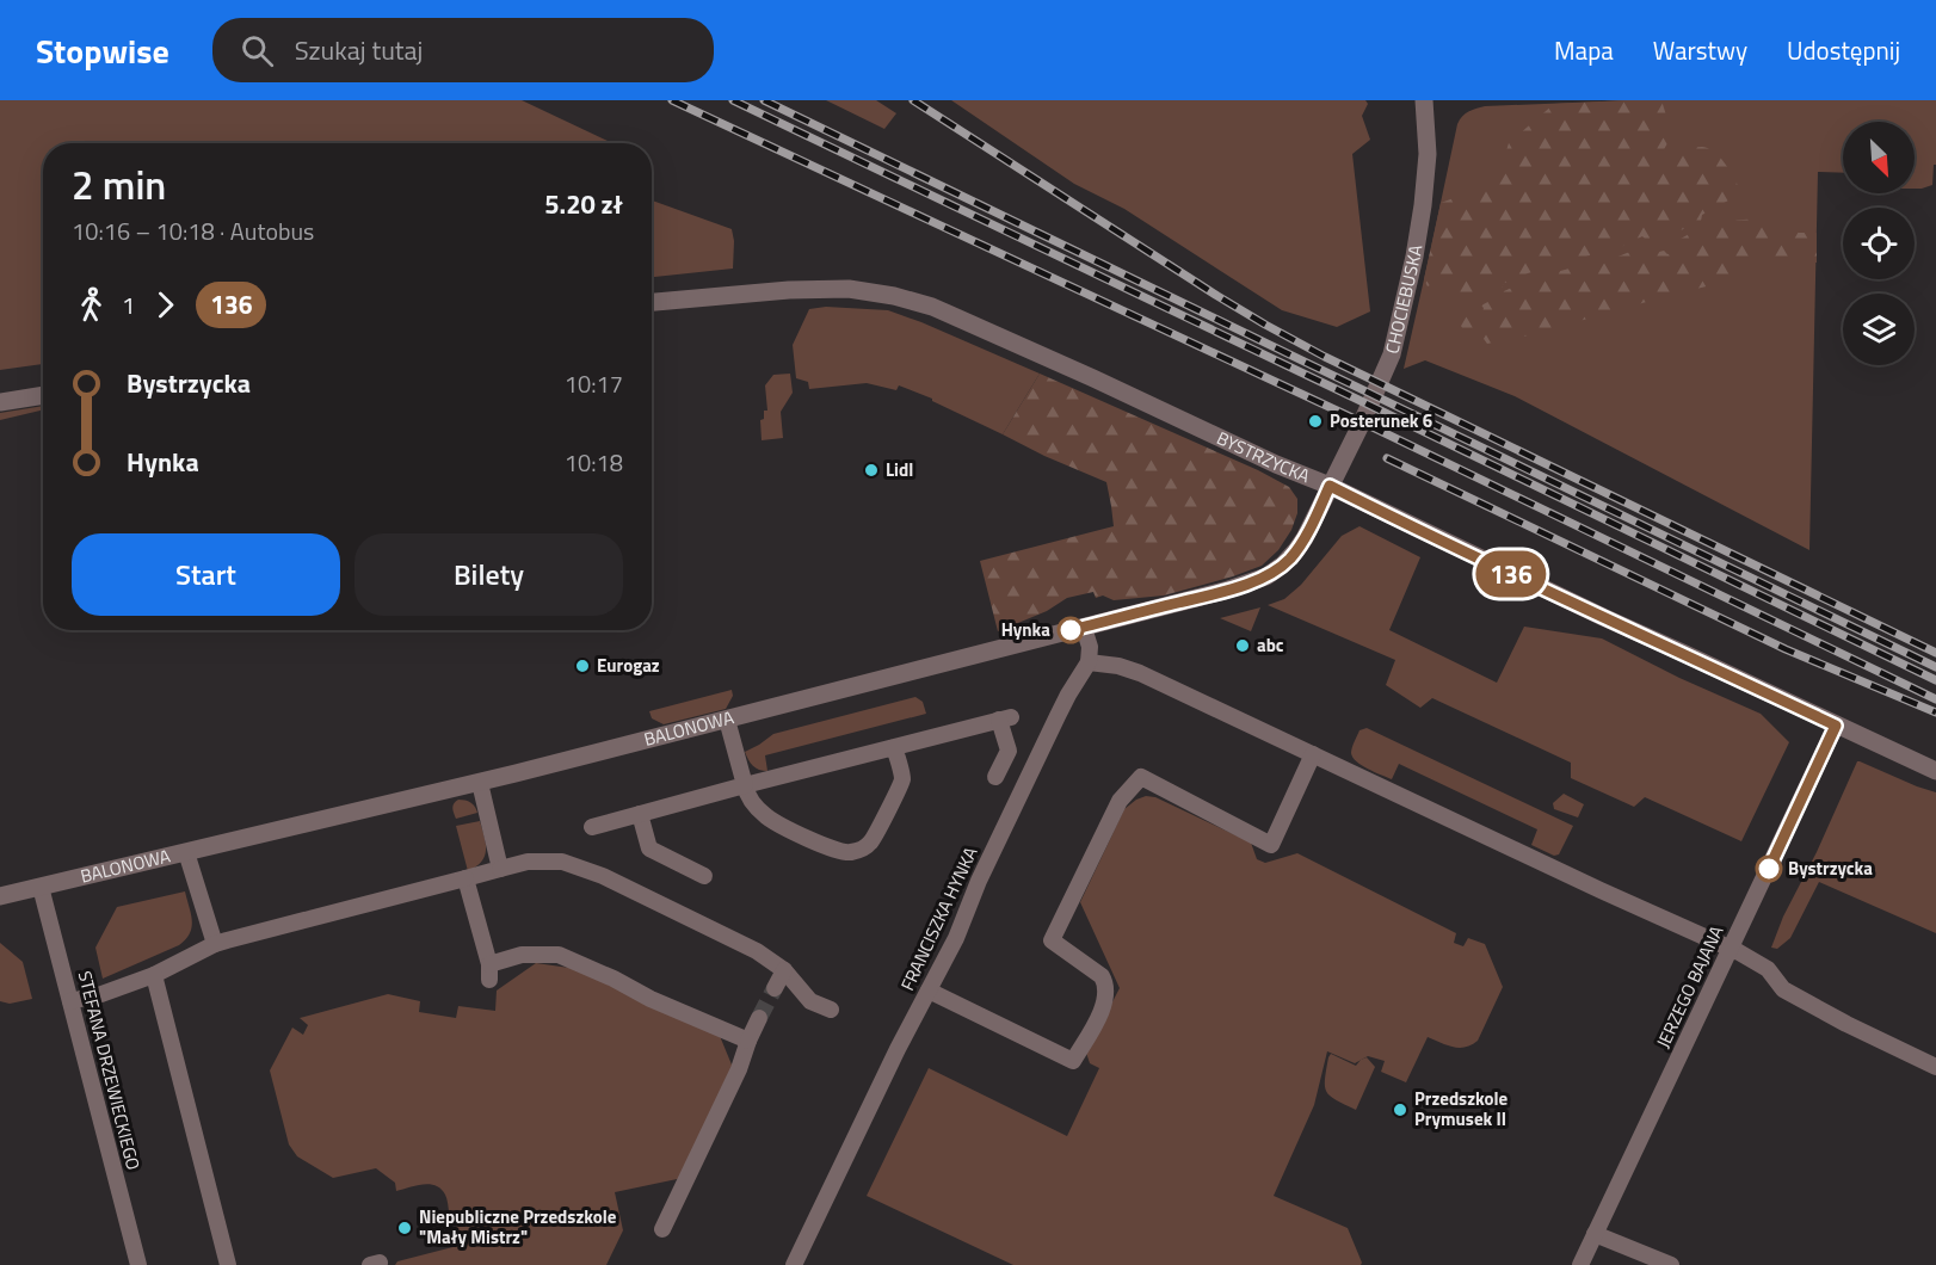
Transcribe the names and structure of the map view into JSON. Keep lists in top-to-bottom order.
{
  "streets": {
    "street": [
      "CHOCIEBUSKA",
      "BYSTRZYCKA",
      "BALONOWA",
      "FRANCISZKA HYNKA",
      "JERZEGO BAJANA",
      "STEFANA DRZEWIECKIEGO"
    ]
  },
  "crossings": [
    ["CHOCIEBUSKA", "BYSTRZYCKA"],
    ["CHOCIEBUSKA", "BALONOWA"],
    ["BYSTRZYCKA", "BALONOWA"],
    ["BYSTRZYCKA", "JERZEGO BAJANA"],
    ["BALONOWA", "STEFANA DRZEWIECKIEGO"]
  ],
  "places": [
    "Posterunek 6",
    "Lidl",
    "Hynka",
    "abc",
    "Eurogaz",
    "Bystrzycka",
    "Przedszkole Prymusek II",
    "Niepubliczne Przedszkole \"Mały Mistrz\""
  ],
  "lines": ["bus line 136"],
  "north": "bottom right",
  "page": {
    "header": "Stopwise",
    "search": "Szukaj tutaj",
    "nav": ["Mapa", "Warstwy", "Udostępnij"],
    "on_map": "136",
    "heading": ["2 min", "10:16 – 10:18 · Autobus", "5.20 zł"],
    "legs": ["1", "136"],
    "list": [
      {
        "name": "Bystrzycka",
        "value": "10:17"
      },
      {
        "name": "Hynka",
        "value": "10:18"
      }
    ],
    "buttons": ["Start", "Bilety"]
  }
}
